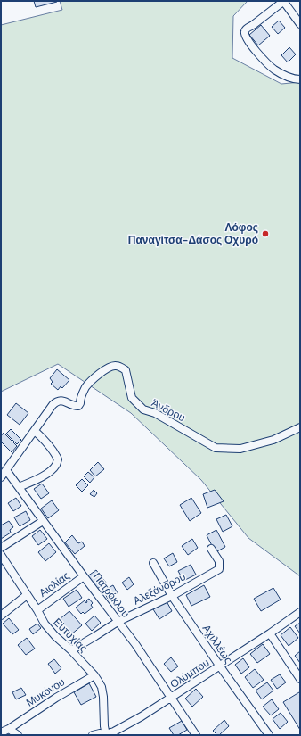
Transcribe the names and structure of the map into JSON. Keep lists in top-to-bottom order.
{
  "streets": {
    "street": [
      "Άνδρου",
      "Αιολίας",
      "Αλεξάνδρου",
      "Πατρόκλου",
      "Ευτυχίας",
      "Αχιλλέως",
      "Ολύμπου",
      "Μυκόνου"
    ]
  },
  "crossings": [
    ["Άνδρου", "Πατρόκλου"],
    ["Αιολίας", "Πατρόκλου"],
    ["Αιολίας", "Ευτυχίας"],
    ["Αλεξάνδρου", "Πατρόκλου"],
    ["Αλεξάνδρου", "Ευτυχίας"],
    ["Αλεξάνδρου", "Αχιλλέως"],
    ["Πατρόκλου", "Ολύμπου"],
    ["Ευτυχίας", "Ολύμπου"],
    ["Ευτυχίας", "Μυκόνου"],
    ["Αχιλλέως", "Ολύμπου"]
  ],
  "places": ["Λόφος Παναγίτσα-Δάσος Οχυρό"]
}
